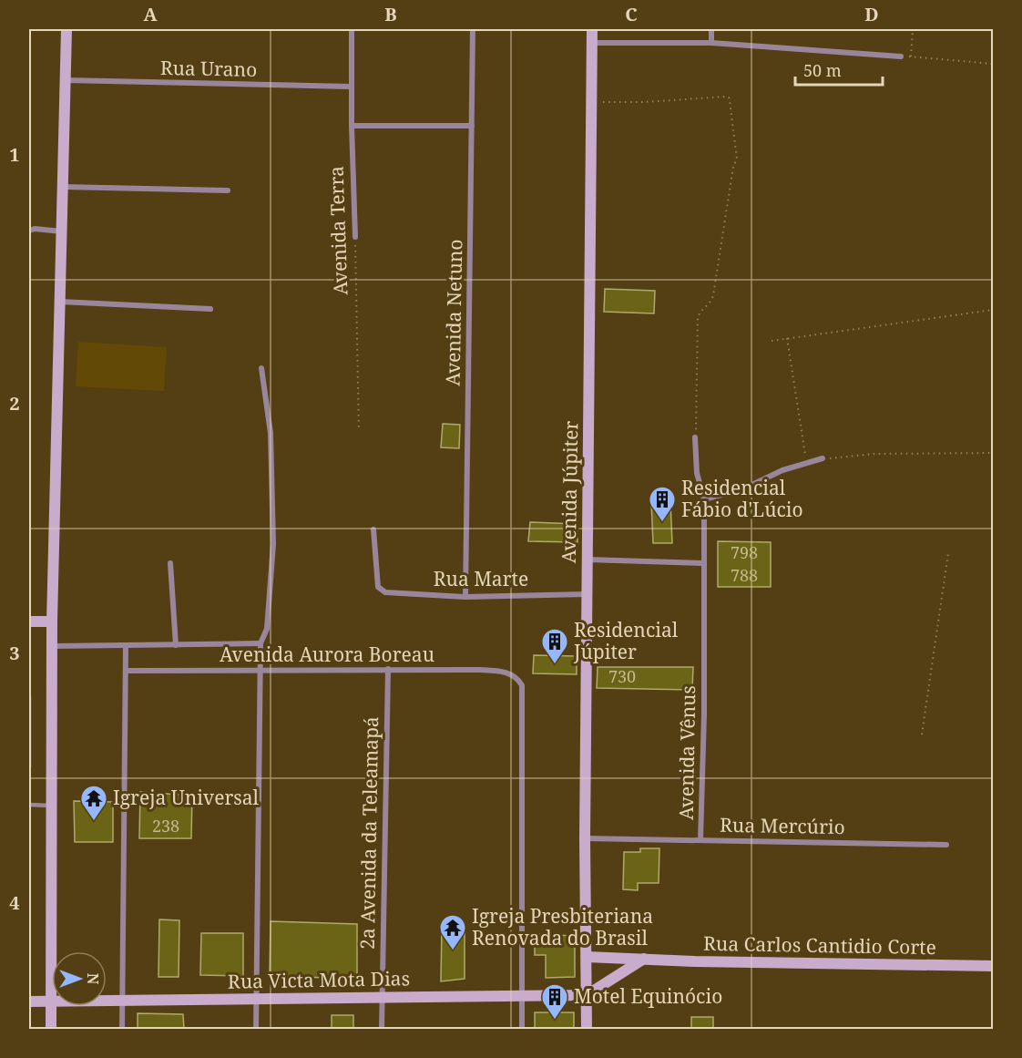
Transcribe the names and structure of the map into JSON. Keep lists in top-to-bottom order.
{
  "streets": {
    "main road": ["Avenida Júpiter", "Rua Carlos Cantidio Corte", "Rua Victa Mota Dias"],
    "street": [
      "Rua Urano",
      "Avenida Terra",
      "Avenida Netuno",
      "Rua Marte",
      "Avenida Aurora Boreau",
      "Avenida Vênus",
      "Rua Mercúrio",
      "2a Avenida da Teleamapá"
    ]
  },
  "crossings": [
    ["Rua Urano", "Avenida Terra"],
    ["Avenida Netuno", "Rua Marte"],
    ["Avenida Júpiter", "Rua Marte"],
    ["Avenida Júpiter", "Rua Mercúrio"],
    ["Avenida Júpiter", "Rua Carlos Cantidio Corte"],
    ["Avenida Júpiter", "Rua Victa Mota Dias"],
    ["Avenida Aurora Boreau", "2a Avenida da Teleamapá"],
    ["Avenida Aurora Boreau", "Rua Victa Mota Dias"],
    ["Avenida Vênus", "Rua Mercúrio"],
    ["2a Avenida da Teleamapá", "Rua Victa Mota Dias"]
  ],
  "places": {
    "building": ["Residencial Fábio d'Lúcio", "Residencial Júpiter", "Motel Equinócio"],
    "temple": ["Igreja Universal", "Igreja Presbiteriana Renovada do Brasil"]
  },
  "house_numbers": [
    "798",
    "788",
    "730",
    "238"
  ],
  "scale_bar": "50 m",
  "north": "right",
  "grid": {
    "columns": [
      "A",
      "B",
      "C",
      "D"
    ],
    "rows": [
      "1",
      "2",
      "3",
      "4"
    ]
  }
}
